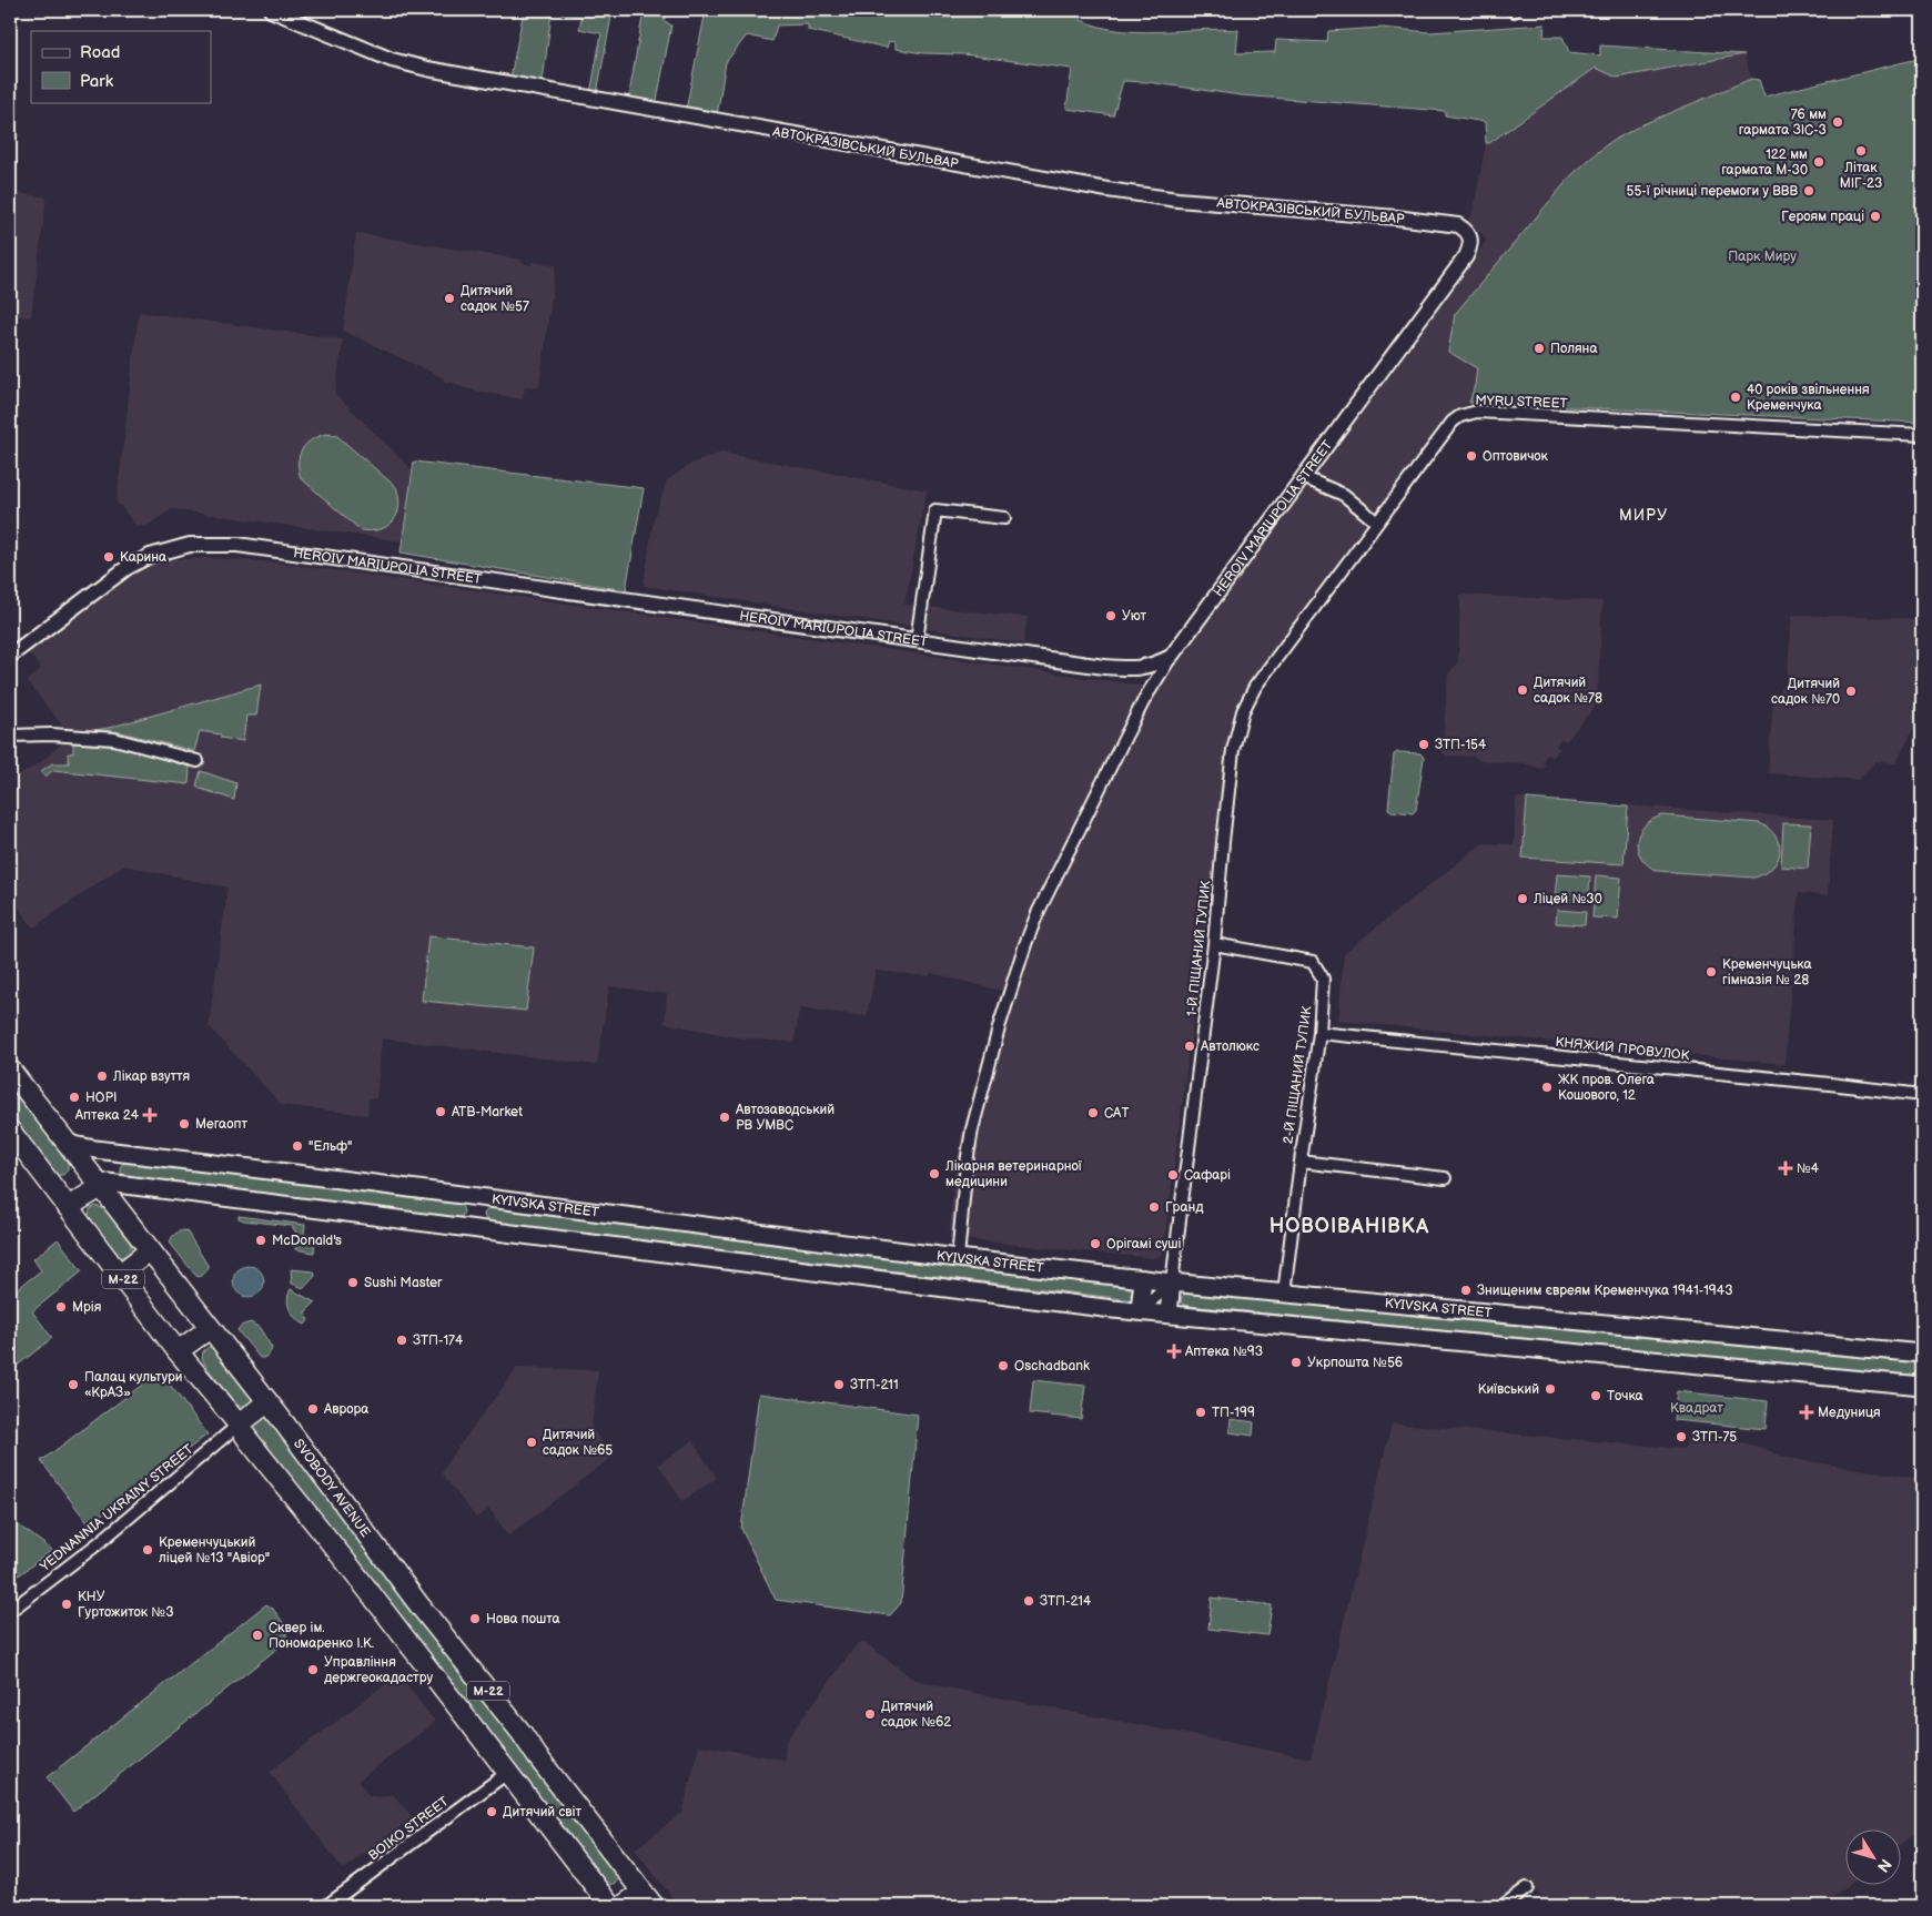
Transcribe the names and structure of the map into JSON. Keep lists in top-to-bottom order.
{
  "streets": {
    "highway": ["М-22", "SVOBODY AVENUE"],
    "main road": ["KYIVSKA STREET"],
    "street": [
      "АВТОКРАЗІВСЬКИЙ БУЛЬВАР",
      "MYRU STREET",
      "HEROIV MARIUPOLIA STREET",
      "1-Й ПІЩАНИЙ ТУПИК",
      "КНЯЖИЙ ПРОВУЛОК",
      "2-Й ПІЩАНИЙ ТУПИК",
      "YEDNANNIA UKRAINY STREET",
      "BOIKO STREET"
    ]
  },
  "crossings": [
    ["АВТОКРАЗІВСЬКИЙ БУЛЬВАР", "HEROIV MARIUPOLIA STREET"],
    ["MYRU STREET", "1-Й ПІЩАНИЙ ТУПИК"],
    ["1-Й ПІЩАНИЙ ТУПИК", "2-Й ПІЩАНИЙ ТУПИК"],
    ["1-Й ПІЩАНИЙ ТУПИК", "KYIVSKA STREET"],
    ["КНЯЖИЙ ПРОВУЛОК", "2-Й ПІЩАНИЙ ТУПИК"],
    ["2-Й ПІЩАНИЙ ТУПИК", "KYIVSKA STREET"],
    ["KYIVSKA STREET", "SVOBODY AVENUE"],
    ["М-22", "YEDNANNIA UKRAINY STREET"],
    ["М-22", "BOIKO STREET"]
  ],
  "districts": ["МИРУ", "НОВОІВАНІВКА"],
  "parks": ["Парк Миру", "Квадрат"],
  "places": {
    "other": [
      "76 мм гармата ЗІС-3",
      "Літак МІГ-23",
      "122 мм гармата М-30",
      "55-ї річниці перемоги у ВВВ",
      "Героям працi",
      "Дитячий садок №57",
      "Поляна",
      "40 рокiв звiльнення Кременчука",
      "Оптовичок",
      "Карина",
      "Уют",
      "Дитячий садок №78",
      "Дитячий садок №70",
      "ЗТП-154",
      "Ліцей №30",
      "Кременчуцька гімназія № 28",
      "Автолюкс",
      "Лікар взуття",
      "ЖК пров. Олега Кошового, 12",
      "НОРІ",
      "ATB-Market",
      "САТ",
      "Автозаводський РВ УМВС",
      "Мегаопт",
      "\"Ельф\"",
      "Лікарня ветеринарної медицини",
      "Сафарі",
      "Гранд",
      "McDonald's",
      "Орігамі суші",
      "Sushi Master",
      "Знищеним євреям Кременчука 1941-1943",
      "Мрія",
      "ЗТП-174",
      "Укрпошта №56",
      "Oschadbank",
      "Палац культури «КрАЗ»",
      "ЗТП-211",
      "Київський",
      "Точка",
      "Аврора",
      "ТП-199",
      "ЗТП-75",
      "Дитячий садок №65",
      "Кременчуцький ліцей №13 \"Авіор\"",
      "ЗТП-214",
      "КНУ Гуртожиток №3",
      "Нова пошта",
      "Сквер ім. Пономаренко І.К.",
      "Управлiння держгеокадастру",
      "Дитячий садок №62",
      "Дитячий світ"
    ],
    "health": [
      "Аптека 24",
      "№4",
      "Аптека №93",
      "Медуниця"
    ]
  },
  "legend": ["Road", "Park"],
  "north": "bottom right"
}
